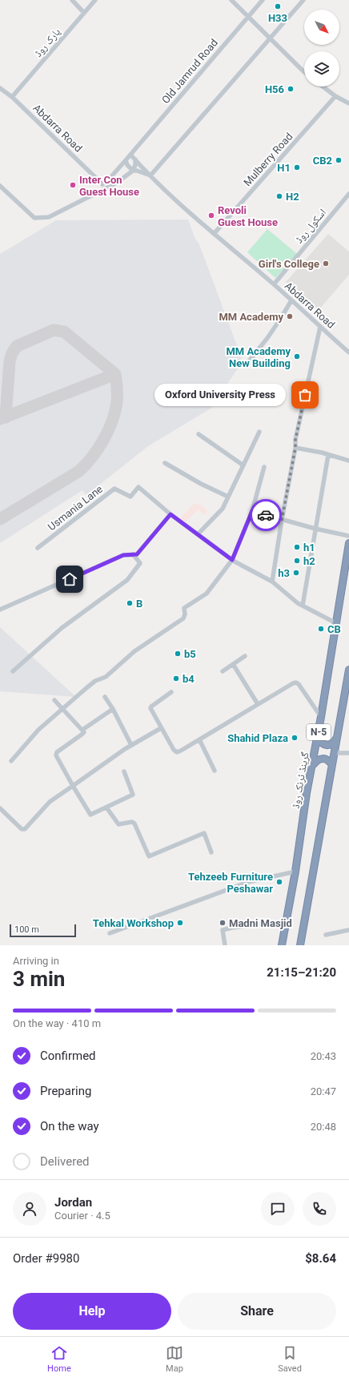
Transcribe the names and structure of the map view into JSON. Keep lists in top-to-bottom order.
{
  "streets": {
    "highway": ["N-5", "گرینڈ ٹرنک روڈ"],
    "street": [
      "پارک روڈ",
      "Old Jamrud Road",
      "Abdarra Road",
      "Mulberry Road",
      "اسکول روڈ",
      "Usmania Lane"
    ]
  },
  "crossings": [
    ["پارک روڈ", "Abdarra Road"],
    ["Old Jamrud Road", "Abdarra Road"],
    ["Abdarra Road", "Mulberry Road"],
    ["Abdarra Road", "اسکول روڈ"]
  ],
  "places": [
    "H33",
    "H56",
    "CB2",
    "H1",
    "Inter Con Guest House",
    "H2",
    "Revoli Guest House",
    "Girl's College",
    "MM Academy",
    "MM Academy New Building",
    "Oxford University Press",
    "h1",
    "h2",
    "h3",
    "B",
    "CB",
    "b5",
    "b4",
    "Shahid Plaza",
    "Tehzeeb Furniture Peshawar",
    "Tehkal Workshop",
    "Madni Masjid"
  ],
  "scale_bar": "100 m",
  "north": "bottom right",
  "page": {
    "bubble": "Oxford University Press",
    "scale": "100 m",
    "heading": ["3 min", "Arriving in", "21:15–21:20"],
    "panel": [
      "Jordan",
      "Courier · 4.5",
      "Order #9980",
      "$8.64"
    ],
    "bar": "On the way · 410 m",
    "list": [
      ["Confirmed", "20:43"],
      ["Preparing", "20:47"],
      ["On the way", "20:48"],
      "Delivered"
    ],
    "buttons": ["Help", "Share"],
    "tabs": ["Home", "Map", "Saved"]
  }
}
